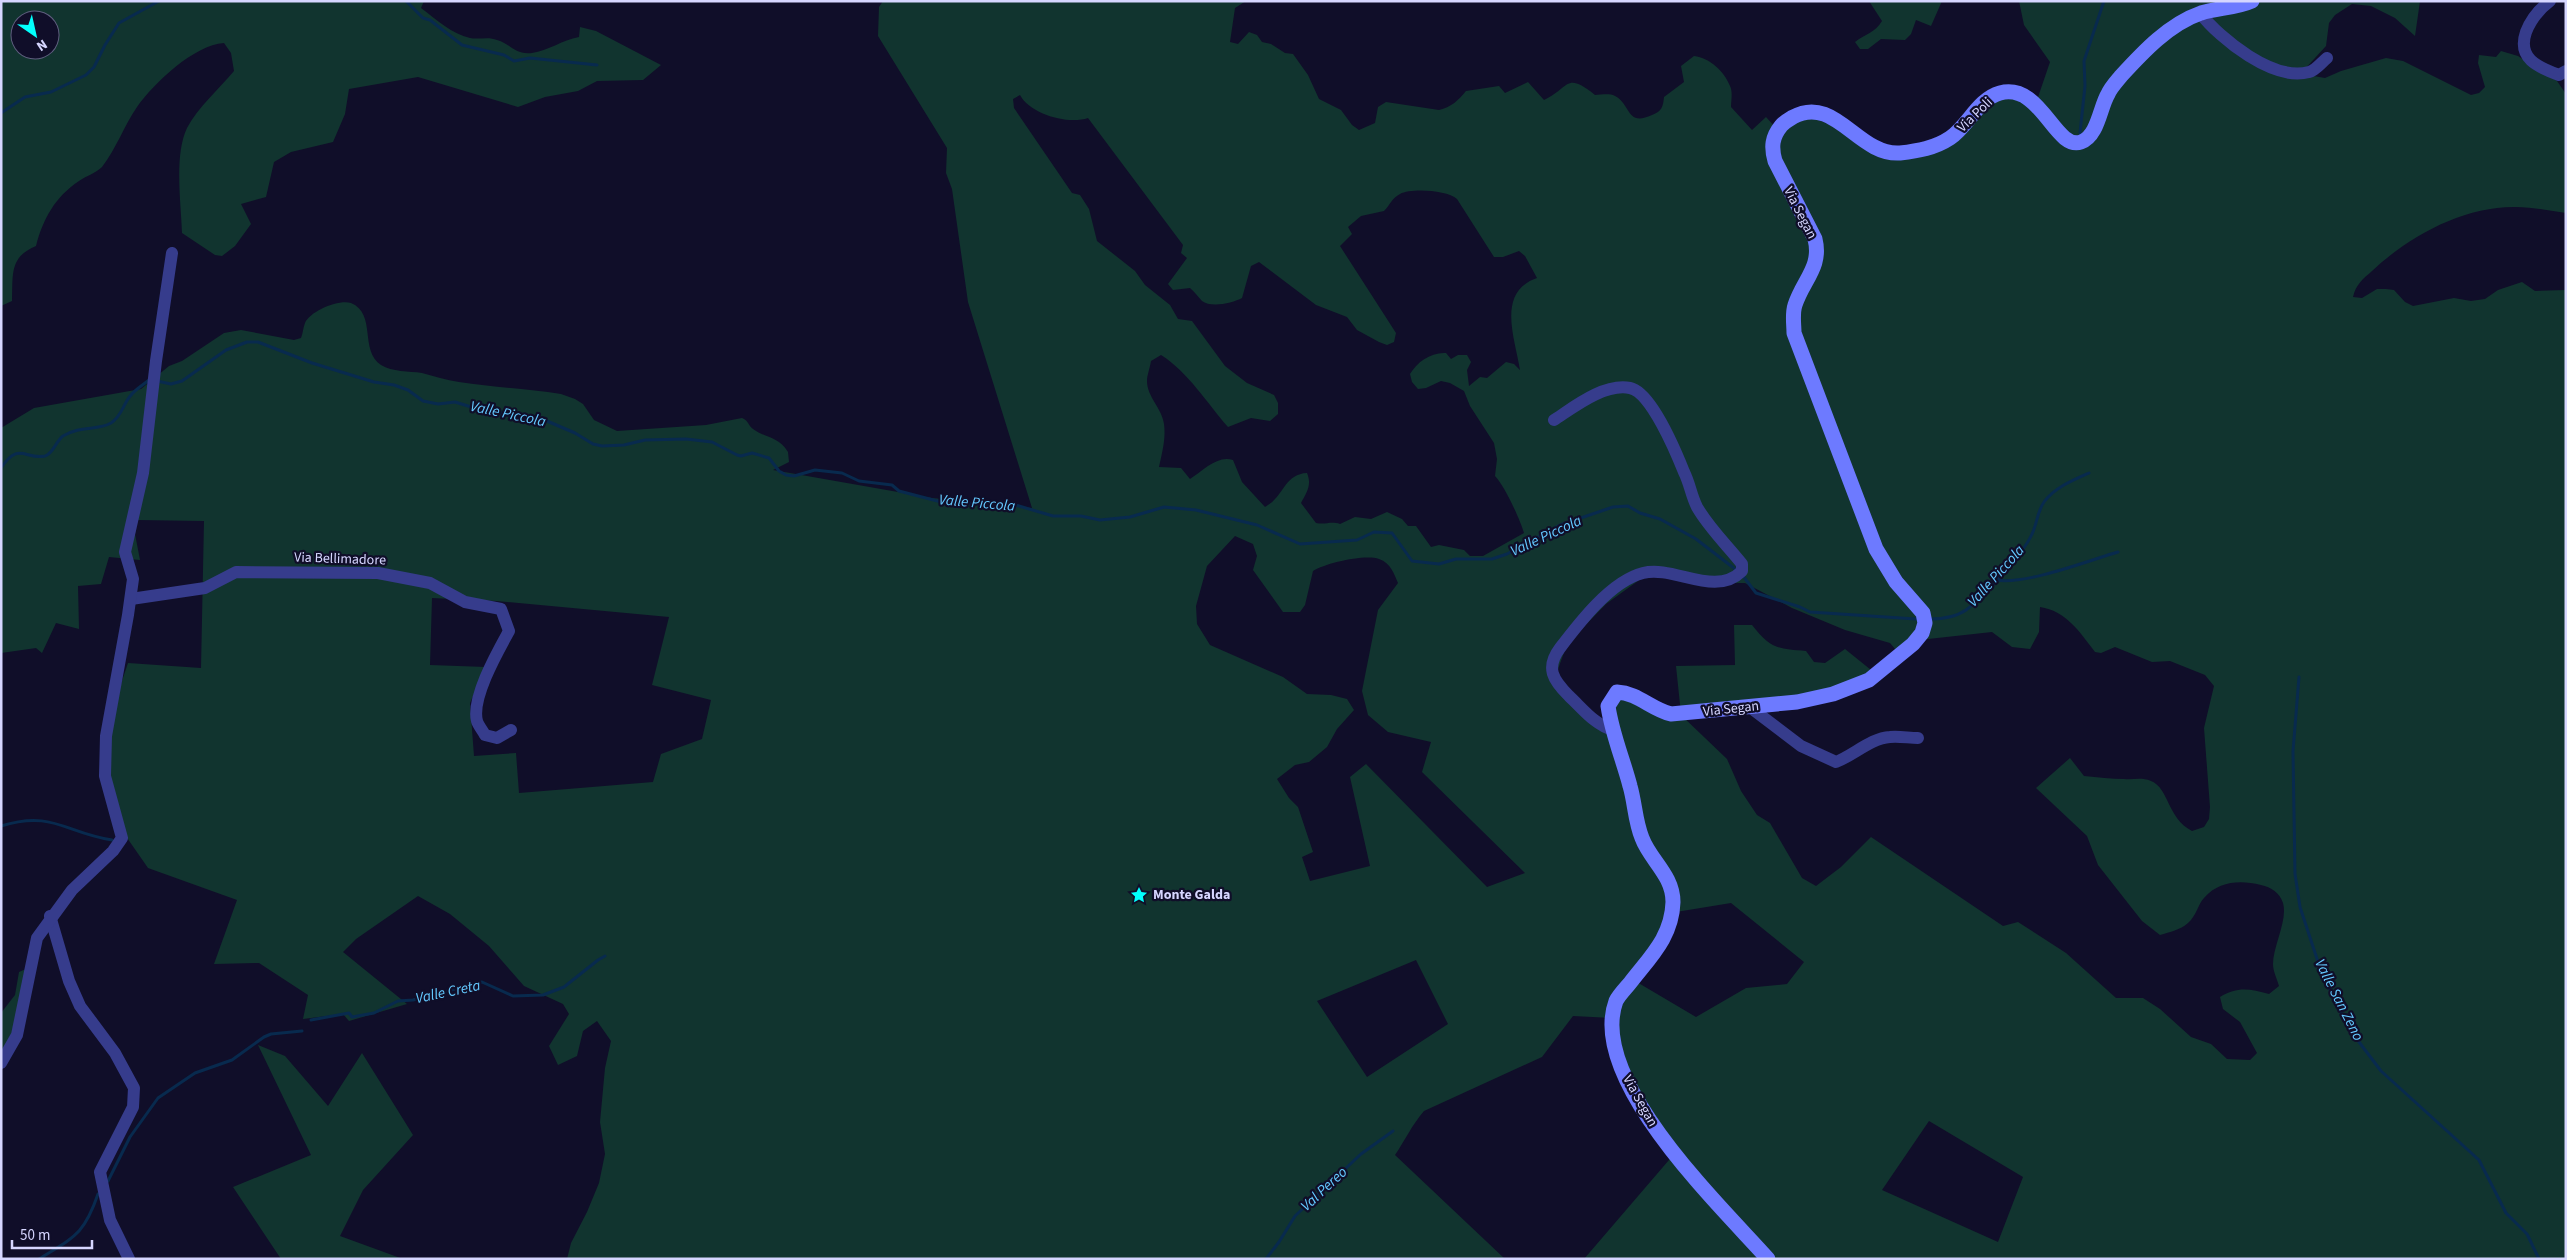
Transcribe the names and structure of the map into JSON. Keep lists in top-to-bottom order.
{
  "streets": {
    "street": ["Via Poli", "Via Segan", "Via Bellimadore"]
  },
  "crossings": [
    ["Via Poli", "Via Segan"]
  ],
  "water": [
    "Valle Piccola",
    "Valle Creta",
    "Valle San Zeno",
    "Val Pereo"
  ],
  "places": {
    "place": ["Monte Galda"]
  },
  "scale_bar": "50 m",
  "north": "bottom right"
}
